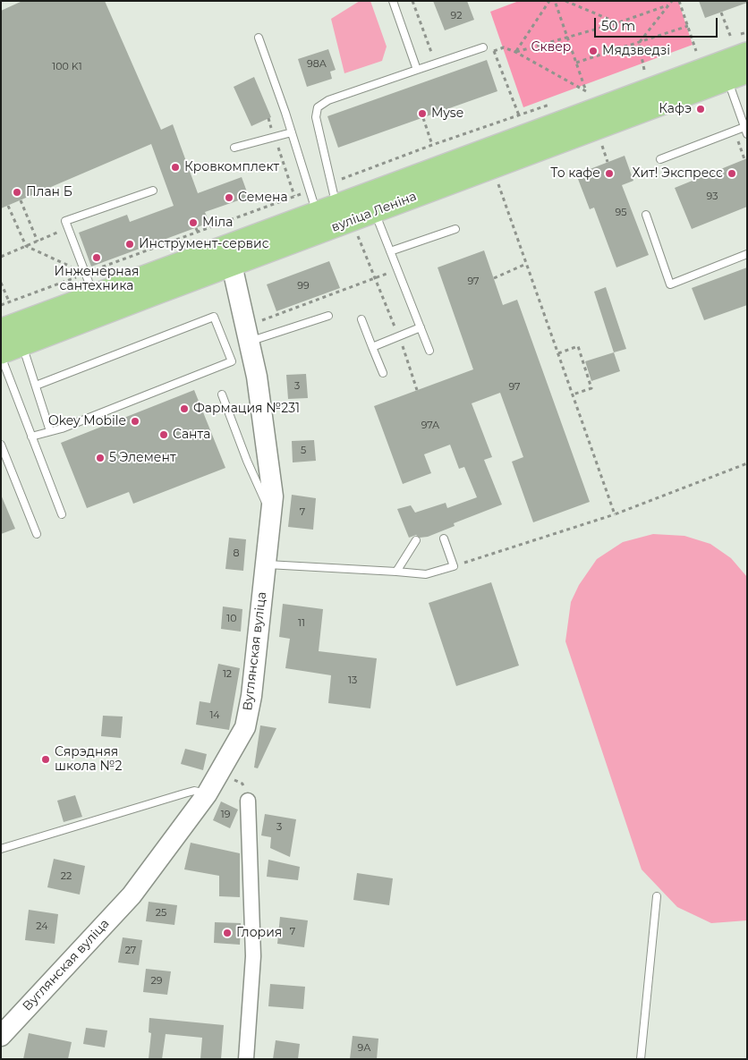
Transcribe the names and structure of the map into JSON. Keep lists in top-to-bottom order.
{
  "streets": {
    "main road": ["вуліца Леніна"],
    "street": ["Вуглянская вуліца"]
  },
  "crossings": [
    ["вуліца Леніна", "Вуглянская вуліца"]
  ],
  "parks": ["Сквер"],
  "places": [
    "Мядзведзі",
    "Кафэ",
    "Myse",
    "Кровкомплект",
    "То кафе",
    "Хит! Экспресс",
    "План Б",
    "Семена",
    "Міла",
    "Инструмент-сервис",
    "Инженерная сантехника",
    "Фармация №231",
    "Okey Mobile",
    "Санта",
    "5 Элемент",
    "Сярэдняя школа №2",
    "Глория"
  ],
  "house_numbers": [
    "92",
    "98А",
    "100 K1",
    "93",
    "95",
    "97",
    "99",
    "3",
    "97",
    "97А",
    "5",
    "7",
    "8",
    "10",
    "11",
    "12",
    "13",
    "14",
    "19",
    "3",
    "22",
    "25",
    "24",
    "7",
    "27",
    "29",
    "9А"
  ],
  "scale_bar": "50 m"
}
